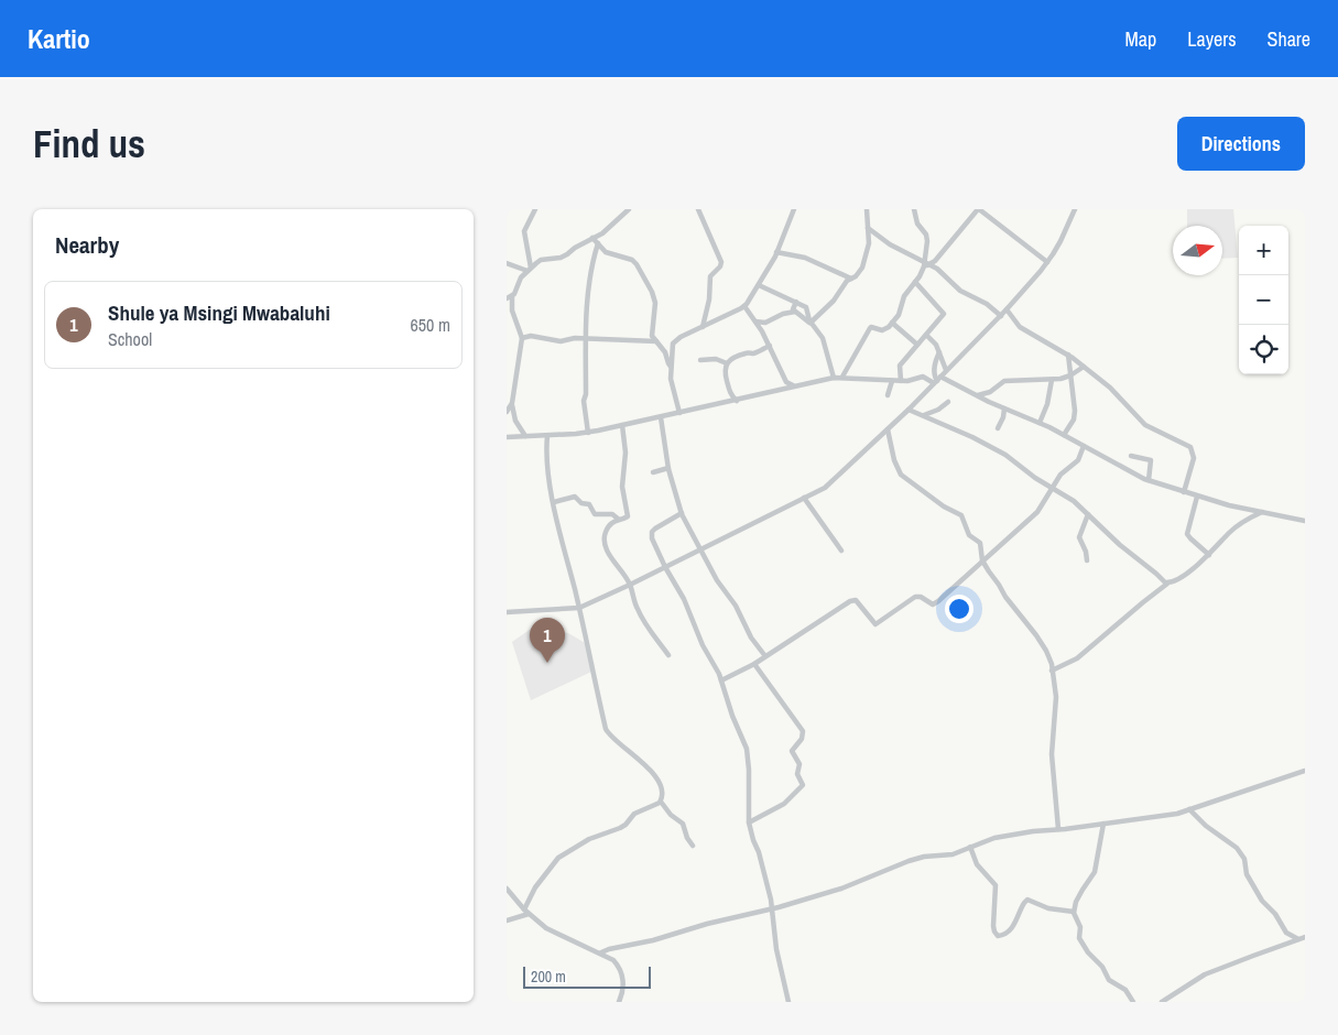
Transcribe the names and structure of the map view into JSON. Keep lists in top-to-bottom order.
{
  "scale_bar": "200 m",
  "north": "right",
  "page": {
    "header": "Kartio",
    "nav": ["Map", "Layers", "Share"],
    "buttons": "Directions",
    "title": "Find us",
    "heading": "Nearby",
    "map_buttons": ["+", "−"],
    "list": [
      {
        "mark": "1",
        "name": "Shule ya Msingi Mwabaluhi",
        "note": "School",
        "value": "650 m"
      }
    ],
    "pins": "1",
    "scale": "200 m"
  }
}
